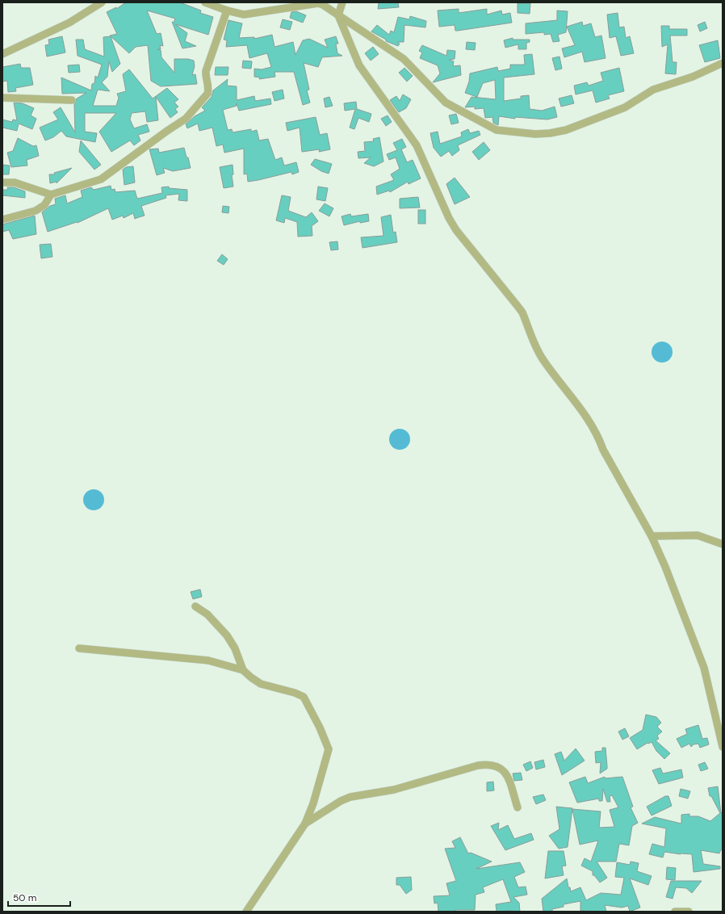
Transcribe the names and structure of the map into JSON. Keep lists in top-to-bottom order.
{
  "scale_bar": "50 m"
}
